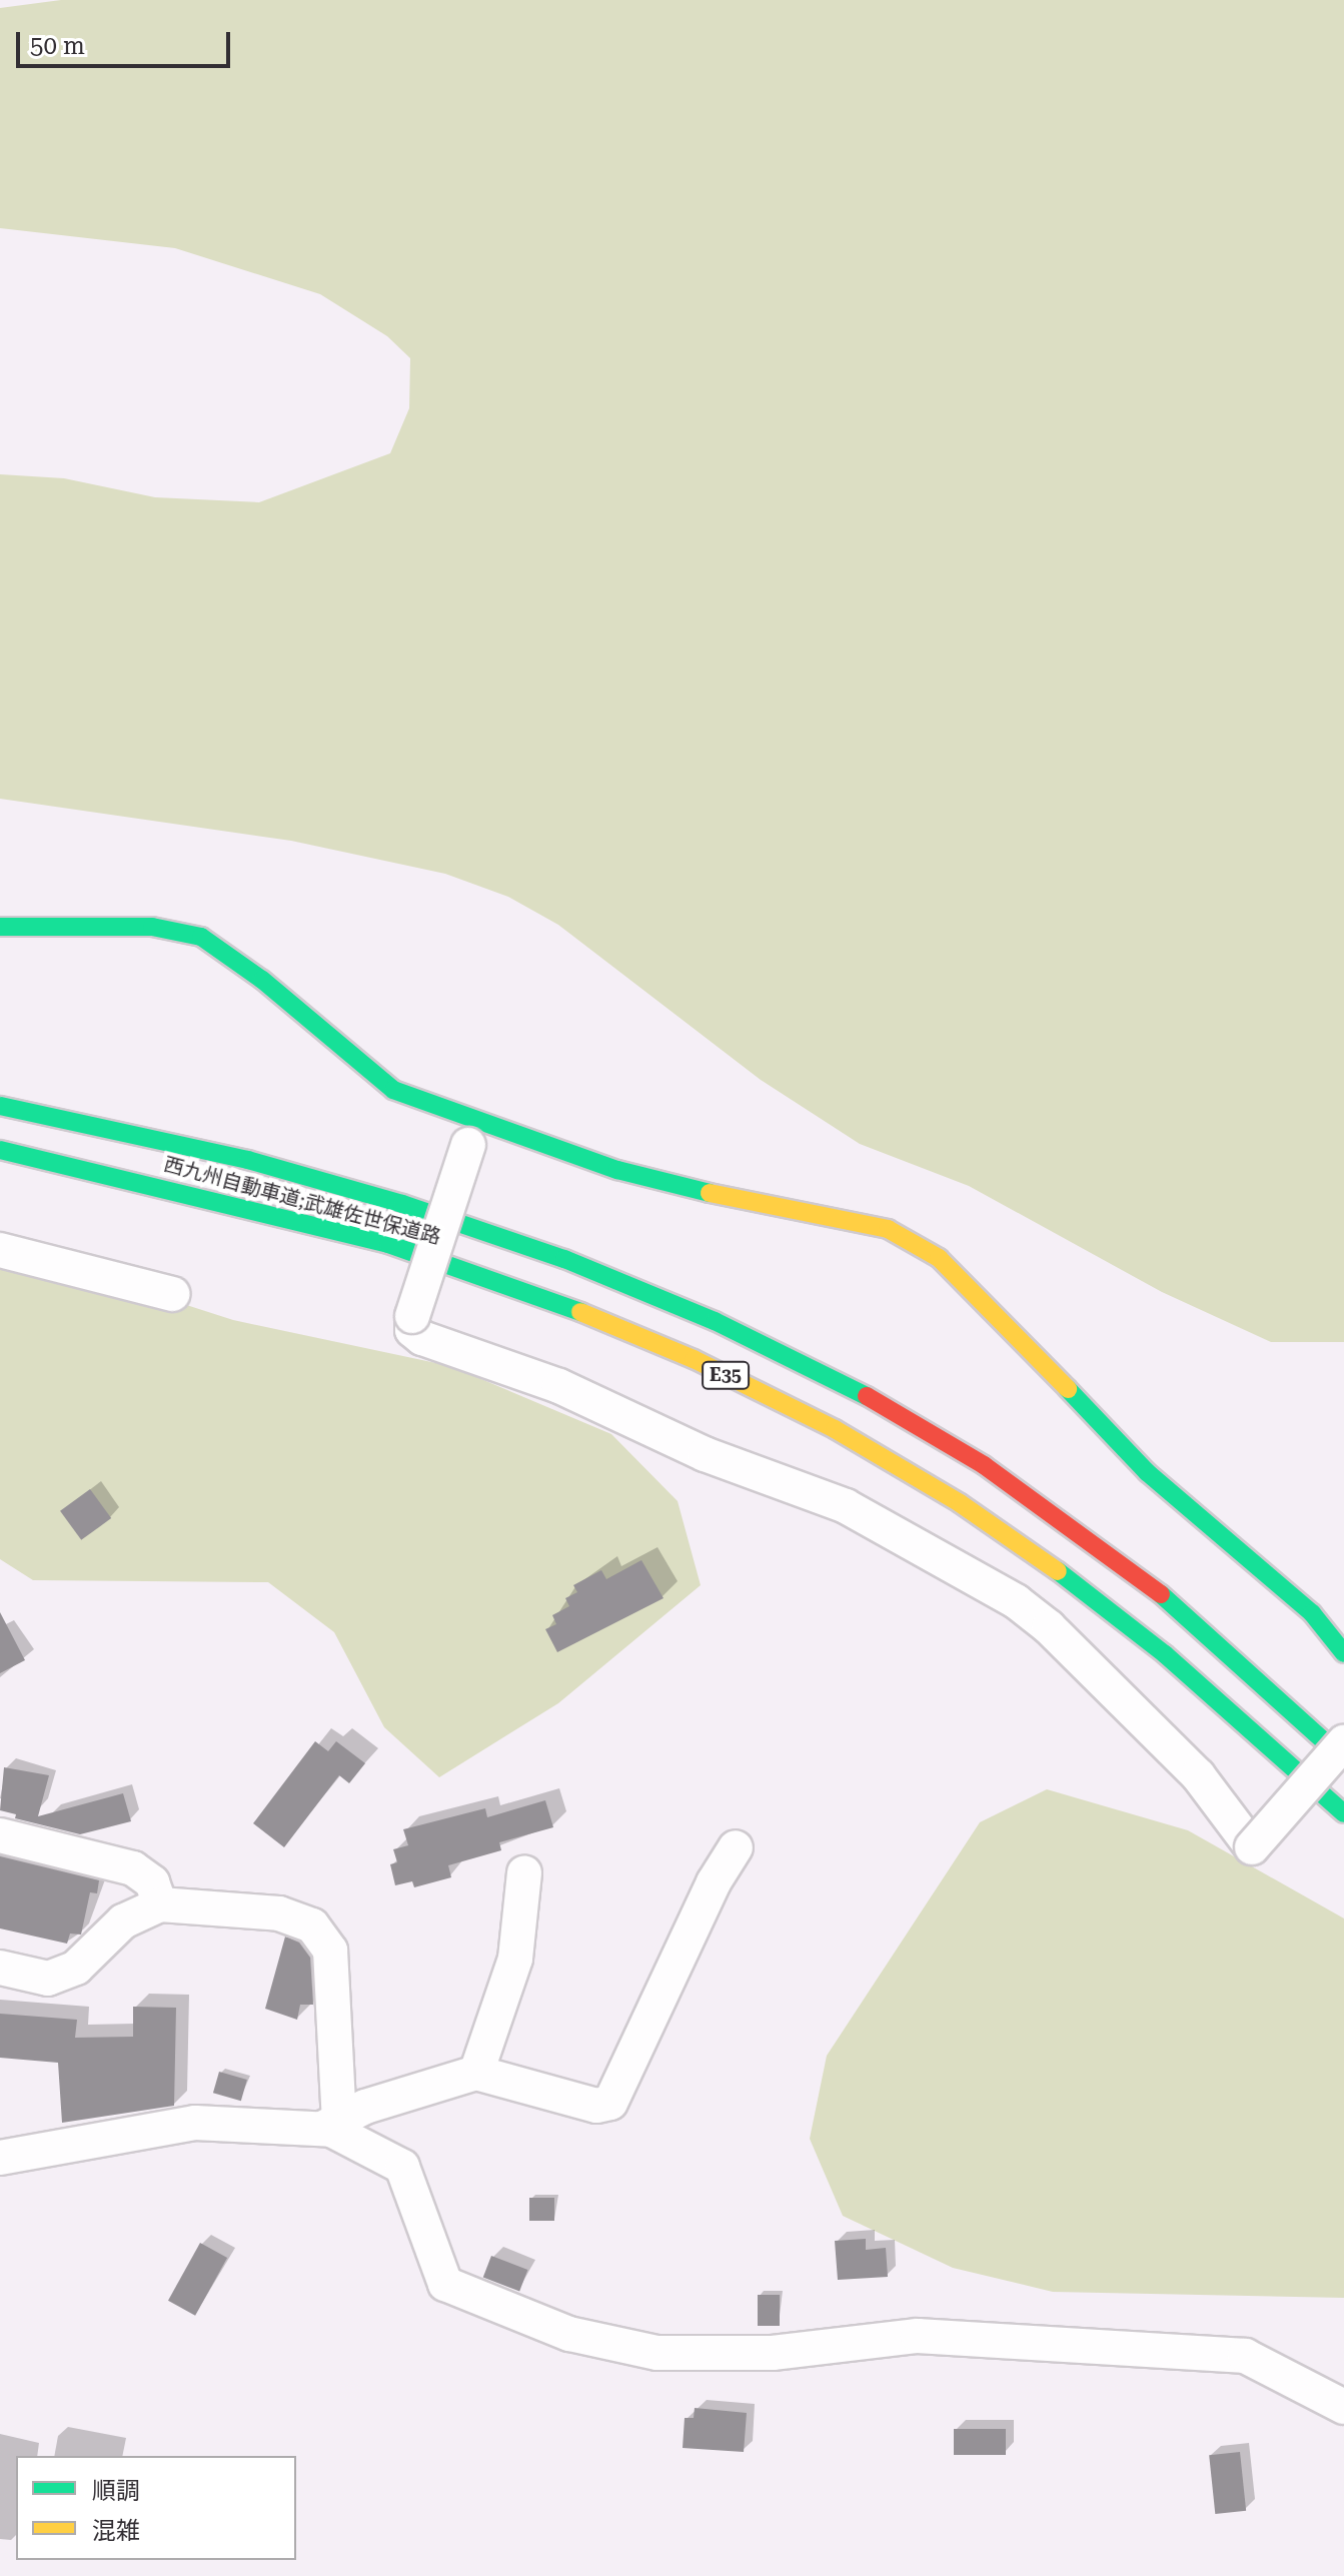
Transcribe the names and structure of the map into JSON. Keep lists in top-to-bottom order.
{
  "streets": {
    "main road": ["西九州自動車道;武雄佐世保道路", "E35"]
  },
  "legend": ["順調", "混雑"],
  "scale_bar": "50 m"
}
